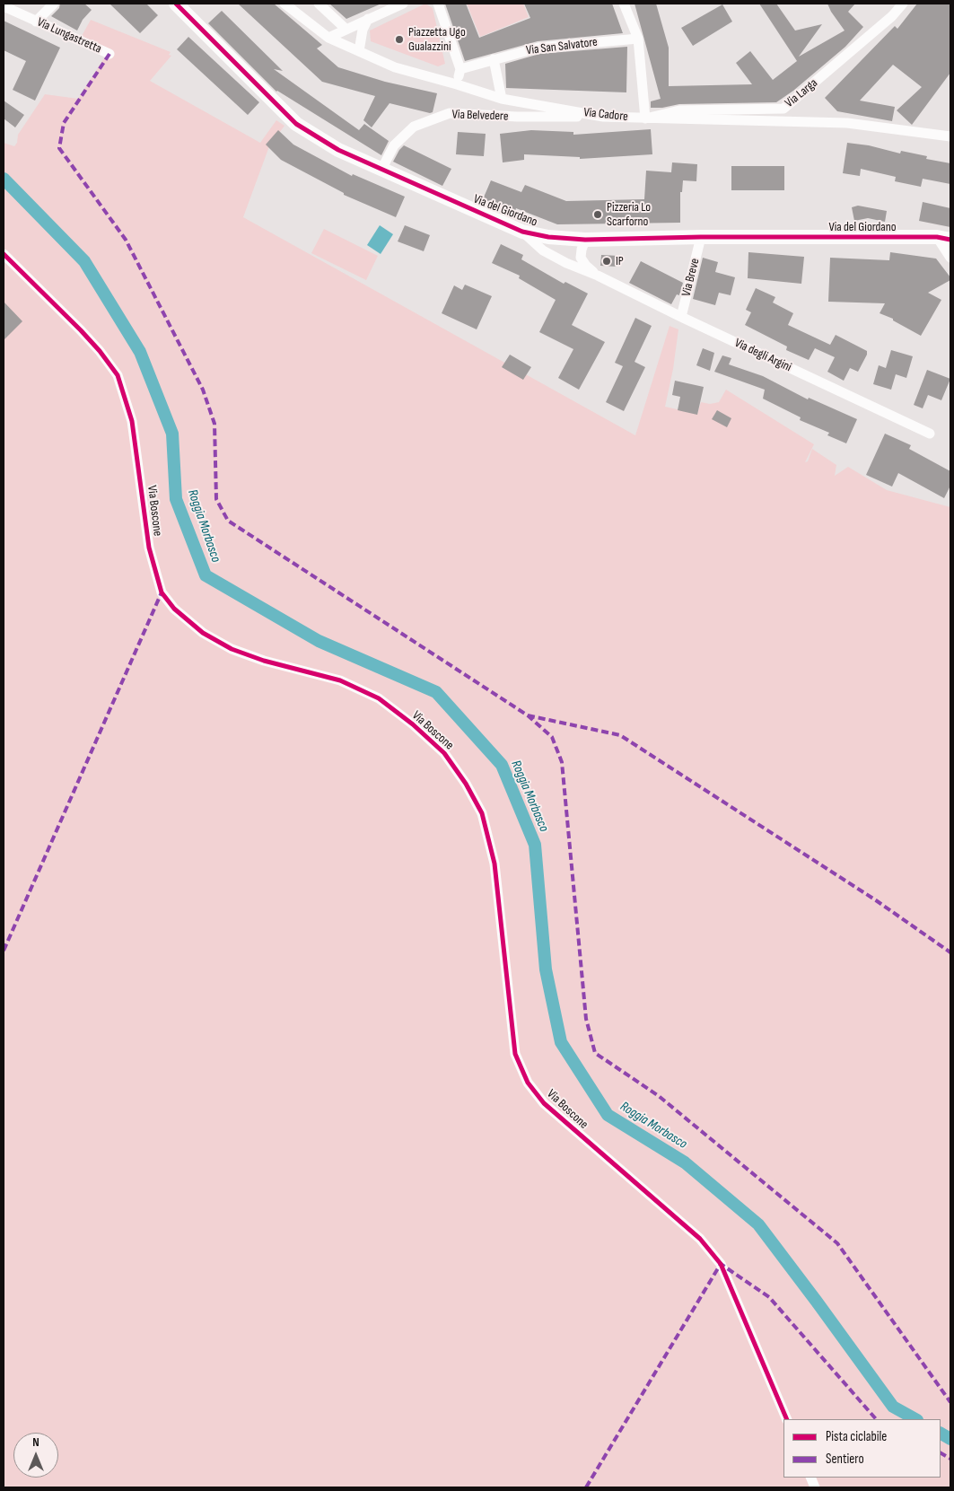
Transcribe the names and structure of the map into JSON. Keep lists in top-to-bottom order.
{
  "streets": {
    "street": [
      "Via Lungastretta",
      "Via San Salvatore",
      "Via Larga",
      "Via Cadore",
      "Via Belvedere",
      "Via del Giordano",
      "Via Breve",
      "Via degli Argini",
      "Via Boscone"
    ]
  },
  "crossings": [
    ["Via Larga", "Via Cadore"],
    ["Via Cadore", "Via Belvedere"],
    ["Via Belvedere", "Via del Giordano"],
    ["Via del Giordano", "Via Breve"],
    ["Via del Giordano", "Via degli Argini"],
    ["Via Breve", "Via degli Argini"]
  ],
  "water": ["Roggia Morbasco"],
  "places": ["Piazzetta Ugo Gualazzini", "Pizzeria Lo Scarforno", "IP"],
  "legend": ["Pista ciclabile", "Sentiero"],
  "north": "top"
}
